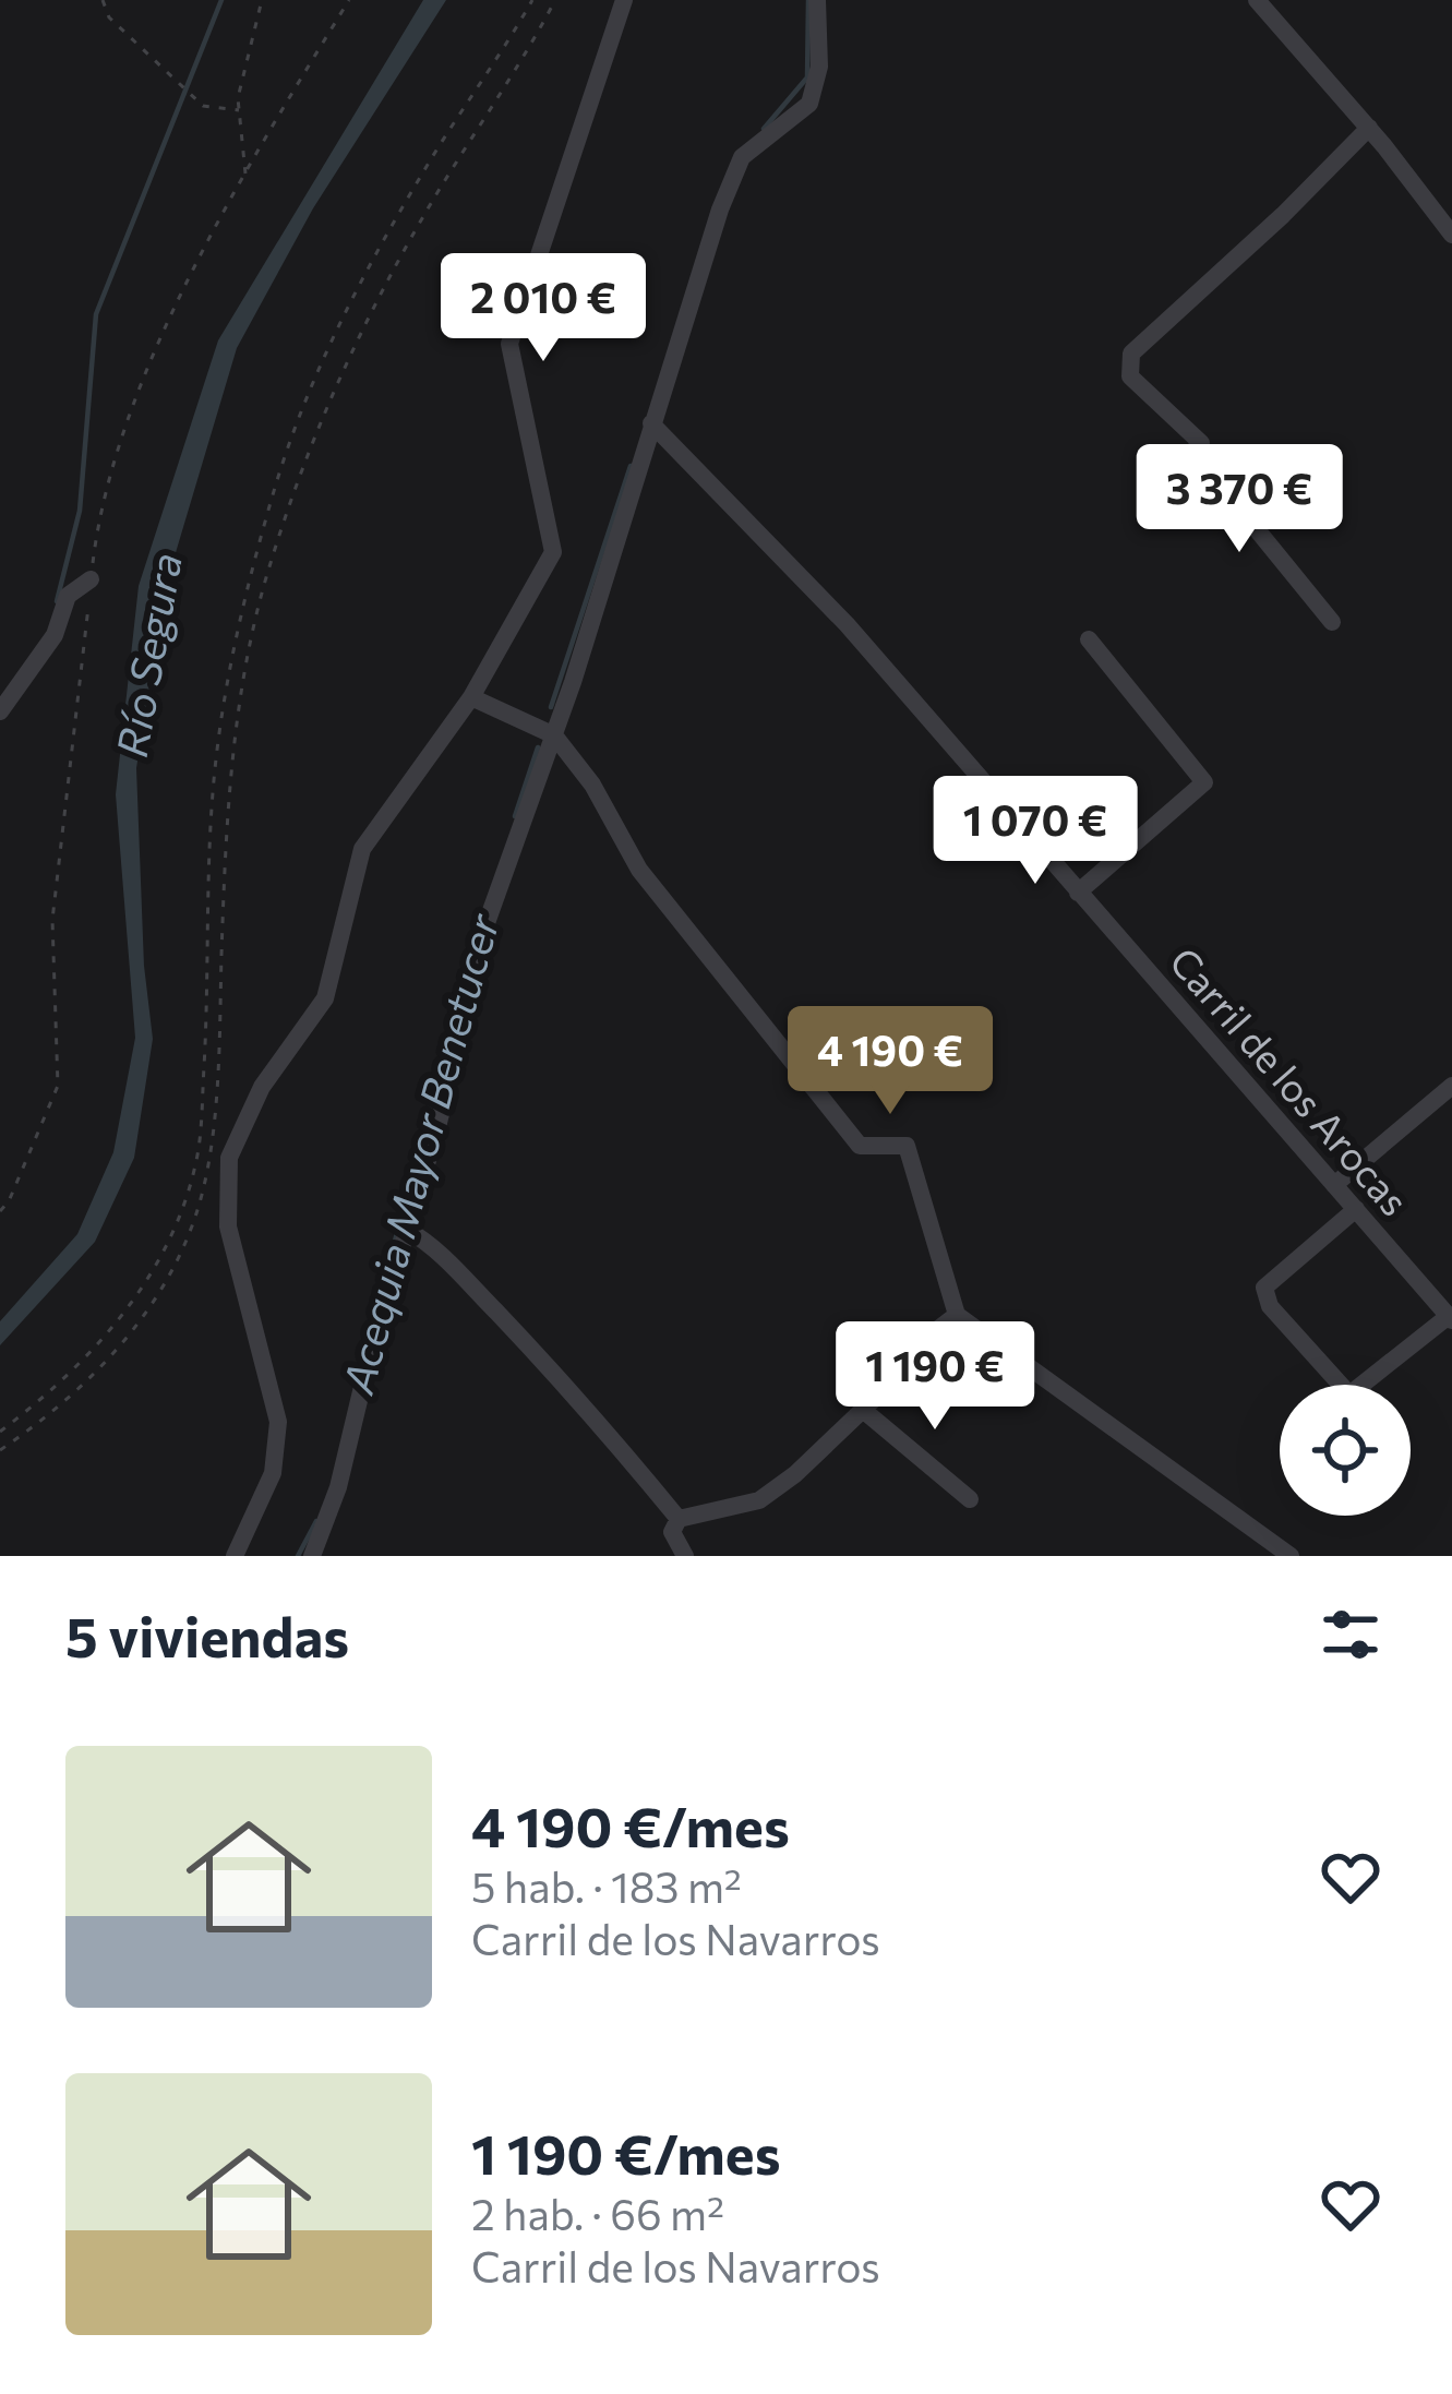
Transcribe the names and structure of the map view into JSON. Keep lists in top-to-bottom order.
{
  "streets": {
    "street": ["Carril de los Arocas"]
  },
  "water": ["Río Segura", "Acequia Mayor Benetucer"],
  "page": {
    "price": [
      "2 010 €",
      "3 370 €",
      "1 070 €",
      "4 190 €",
      "1 190 €"
    ],
    "heading": "5 viviendas",
    "list": [
      {
        "name": "4 190 €/mes",
        "note": "5 hab. · 183 m² · Carril de los Navarros"
      },
      {
        "name": "1 190 €/mes",
        "note": "2 hab. · 66 m² · Carril de los Navarros"
      }
    ]
  }
}
